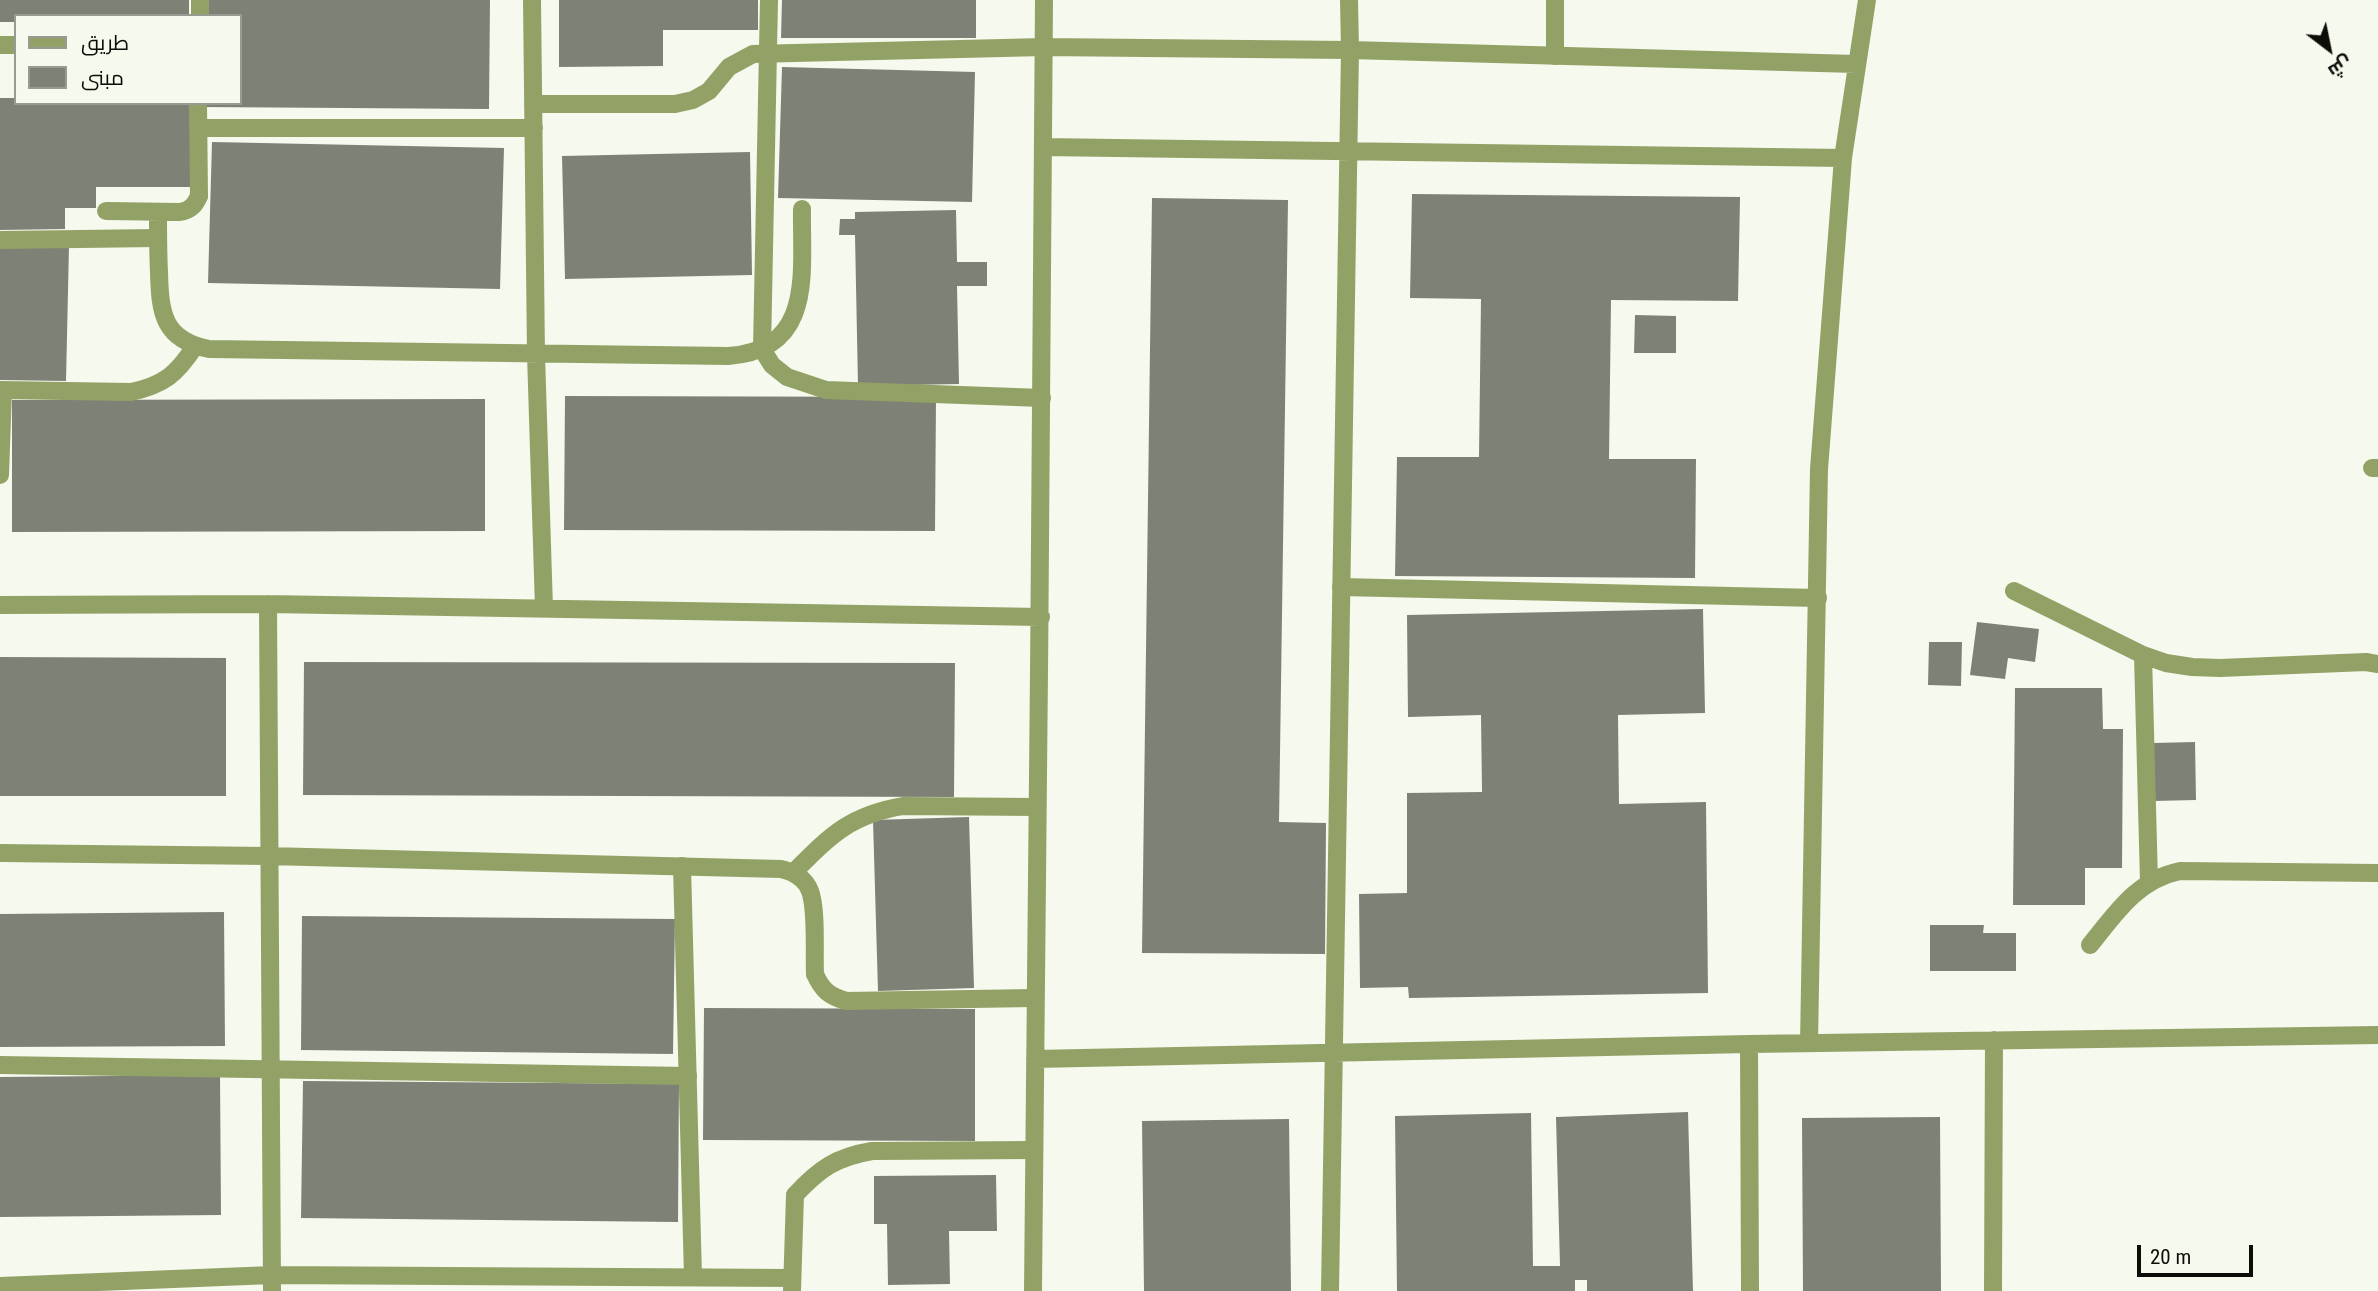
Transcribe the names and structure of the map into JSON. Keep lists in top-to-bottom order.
{
  "legend": ["طريق", "مبنى"],
  "scale_bar": "20 m",
  "north": "bottom right"
}
